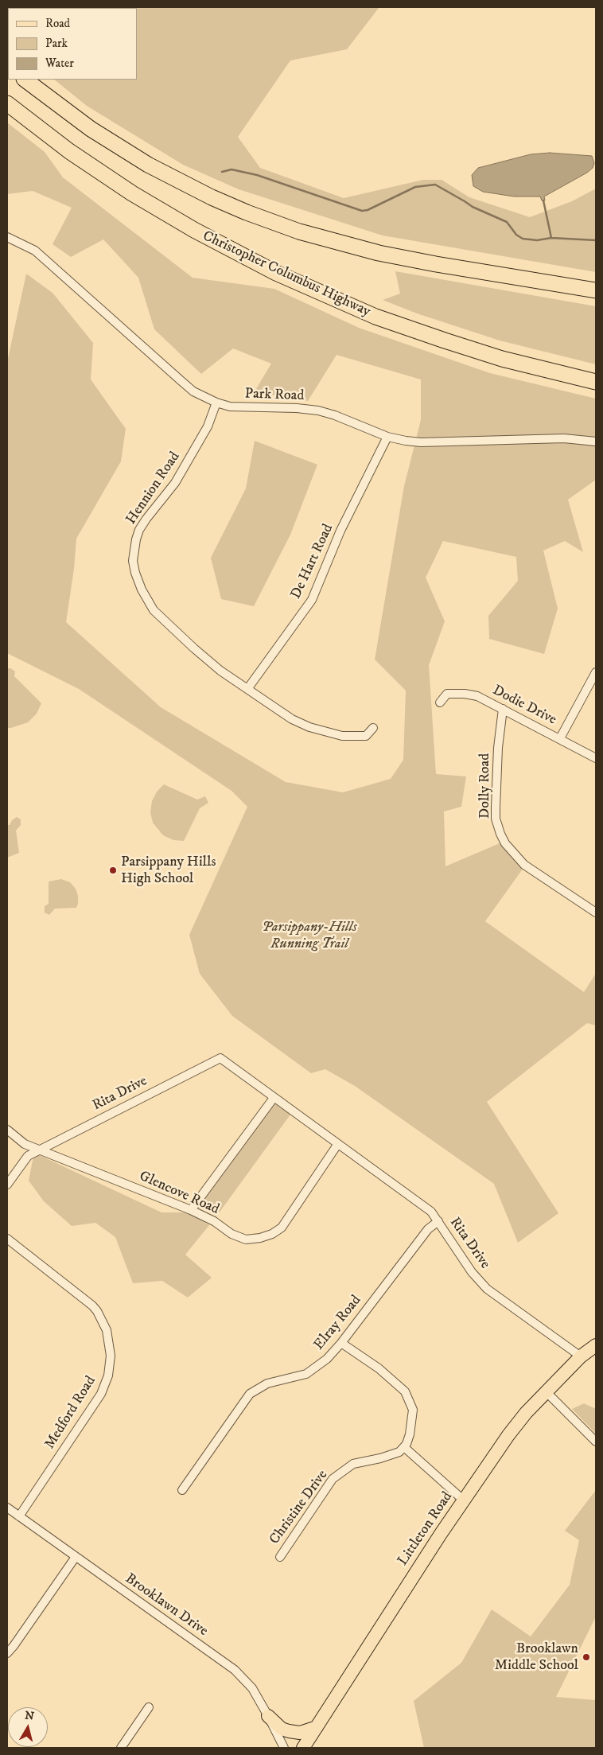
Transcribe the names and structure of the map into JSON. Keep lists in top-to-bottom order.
{
  "streets": {
    "highway": ["Christopher Columbus Highway"],
    "main road": ["Littleton Road"],
    "street": [
      "Park Road",
      "Hennion Road",
      "De Hart Road",
      "Dodie Drive",
      "Dolly Road",
      "Rita Drive",
      "Glencove Road",
      "Elray Road",
      "Medford Road",
      "Christine Drive",
      "Brooklawn Drive"
    ]
  },
  "crossings": [
    ["Park Road", "Hennion Road"],
    ["Park Road", "De Hart Road"],
    ["Hennion Road", "De Hart Road"],
    ["Dodie Drive", "Dolly Road"],
    ["Rita Drive", "Glencove Road"],
    ["Rita Drive", "Elray Road"],
    ["Rita Drive", "Littleton Road"],
    ["Medford Road", "Brooklawn Drive"]
  ],
  "parks": ["Parsippany-Hills Running Trail"],
  "places": ["Parsippany Hills High School", "Brooklawn Middle School"],
  "legend": ["Road", "Park", "Water"],
  "north": "top"
}
